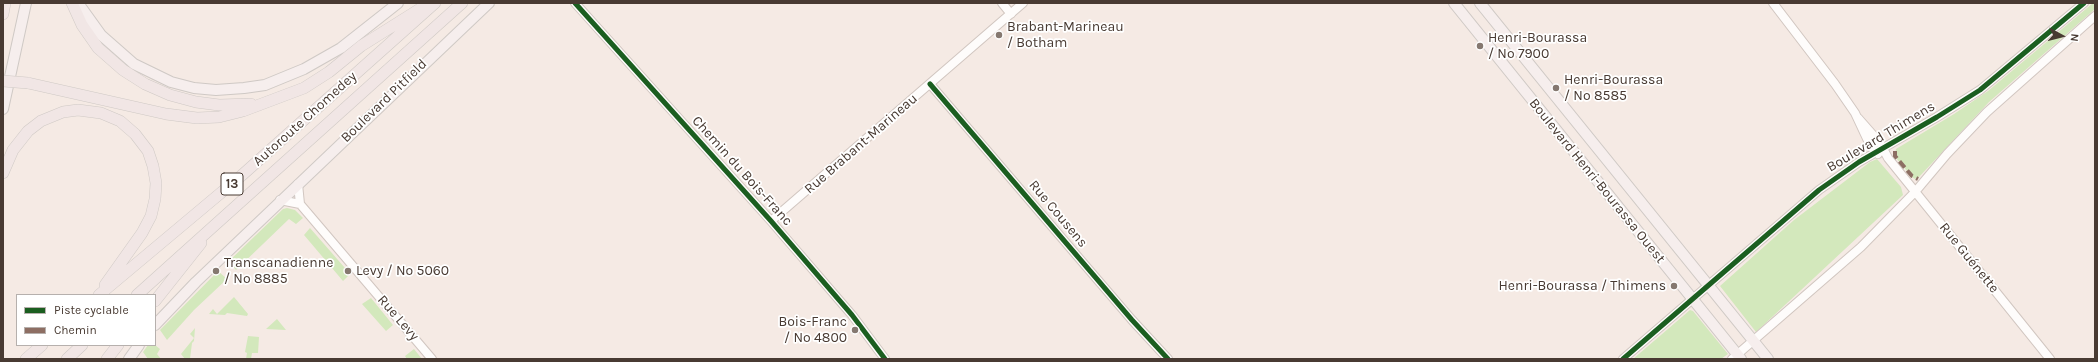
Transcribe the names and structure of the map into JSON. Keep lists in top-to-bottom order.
{
  "streets": {
    "highway": ["Autoroute Chomedey", "13"],
    "main road": ["Boulevard Pitfield", "Boulevard Henri-Bourassa Ouest"],
    "street": [
      "Boulevard Thimens",
      "Rue Brabant-Marineau",
      "Chemin du Bois-Franc",
      "Rue Cousens",
      "Rue Guénette",
      "Rue Levy"
    ]
  },
  "crossings": [
    ["Boulevard Thimens", "Boulevard Henri-Bourassa Ouest"],
    ["Boulevard Thimens", "Rue Guénette"],
    ["Rue Brabant-Marineau", "Chemin du Bois-Franc"],
    ["Rue Brabant-Marineau", "Rue Cousens"]
  ],
  "places": [
    "Brabant-Marineau / Botham",
    "Henri-Bourassa / No 7900",
    "Henri-Bourassa / No 8585",
    "Transcanadienne / No 8885",
    "Levy / No 5060",
    "Henri-Bourassa / Thimens",
    "Bois-Franc / No 4800"
  ],
  "legend": ["Piste cyclable", "Chemin"],
  "north": "right"
}
